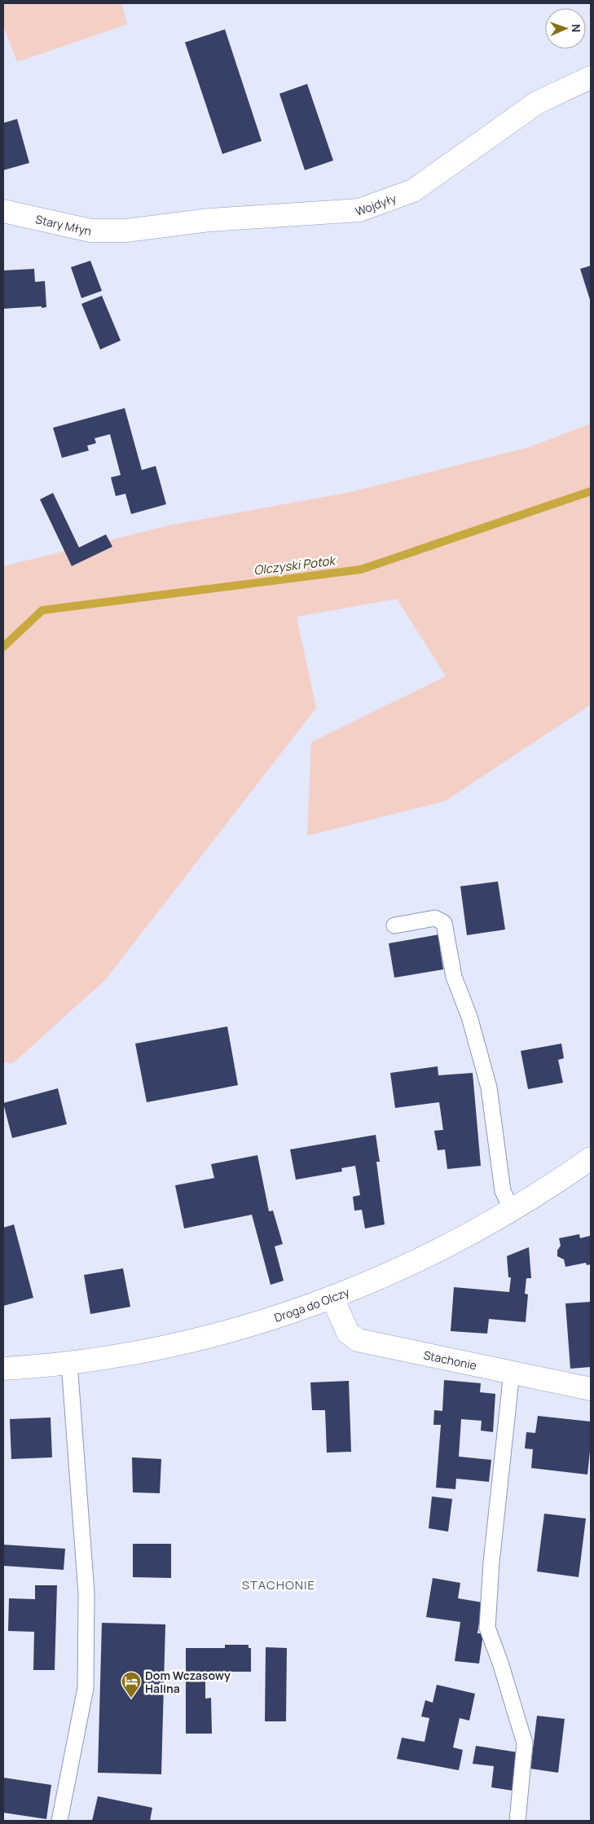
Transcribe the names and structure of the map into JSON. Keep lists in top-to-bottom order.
{
  "streets": {
    "street": [
      "Wojdyły",
      "Stary Młyn",
      "Droga do Olczy",
      "Stachonie"
    ]
  },
  "crossings": [
    ["Wojdyły", "Stary Młyn"],
    ["Droga do Olczy", "Stachonie"]
  ],
  "districts": ["STACHONIE"],
  "water": ["Olczyski Potok"],
  "places": {
    "hotel": ["Dom Wczasowy Halina"]
  },
  "north": "right"
}
